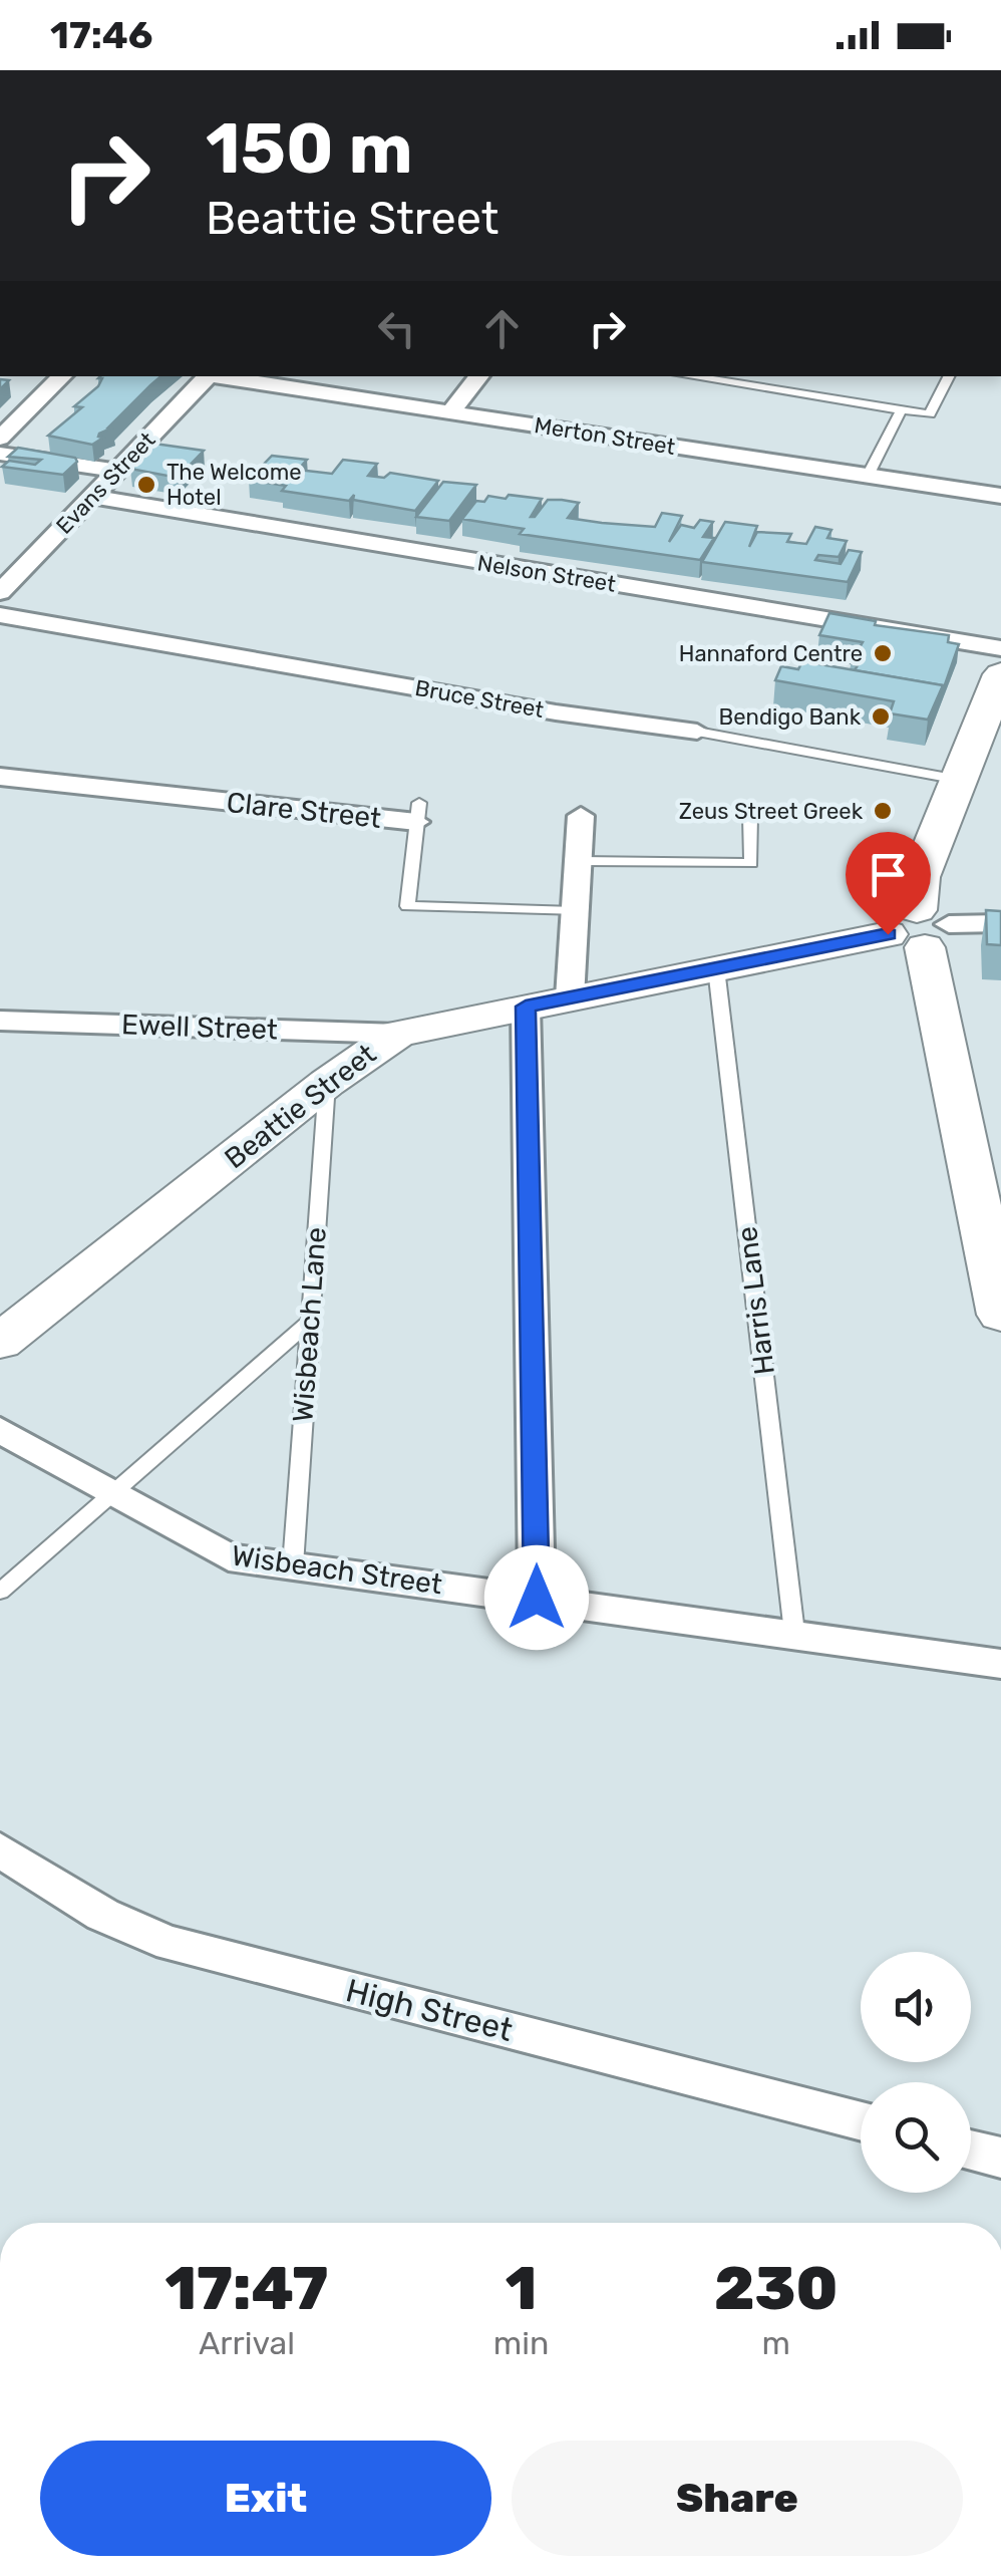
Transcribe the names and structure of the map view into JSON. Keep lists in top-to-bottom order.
{
  "streets": {
    "street": [
      "Merton Street",
      "Evans Street",
      "Nelson Street",
      "Bruce Street",
      "Clare Street",
      "Ewell Street",
      "Beattie Street",
      "Wisbeach Street",
      "High Street"
    ],
    "lane": ["Harris Lane", "Wisbeach Lane"]
  },
  "crossings": [
    ["Evans Street", "Nelson Street"],
    ["Ewell Street", "Beattie Street"],
    ["Beattie Street", "Harris Lane"],
    ["Beattie Street", "Wisbeach Lane"],
    ["Harris Lane", "Wisbeach Street"],
    ["Wisbeach Lane", "Wisbeach Street"]
  ],
  "places": [
    "The Welcome Hotel",
    "Hannaford Centre",
    "Bendigo Bank",
    "Zeus Street Greek"
  ],
  "page": {
    "status": "17:46",
    "turn": ["150 m", "Beattie Street"],
    "eta": [
      "17:47",
      "Arrival",
      "1",
      "min",
      "230",
      "m"
    ],
    "buttons": ["Exit", "Share"]
  }
}
